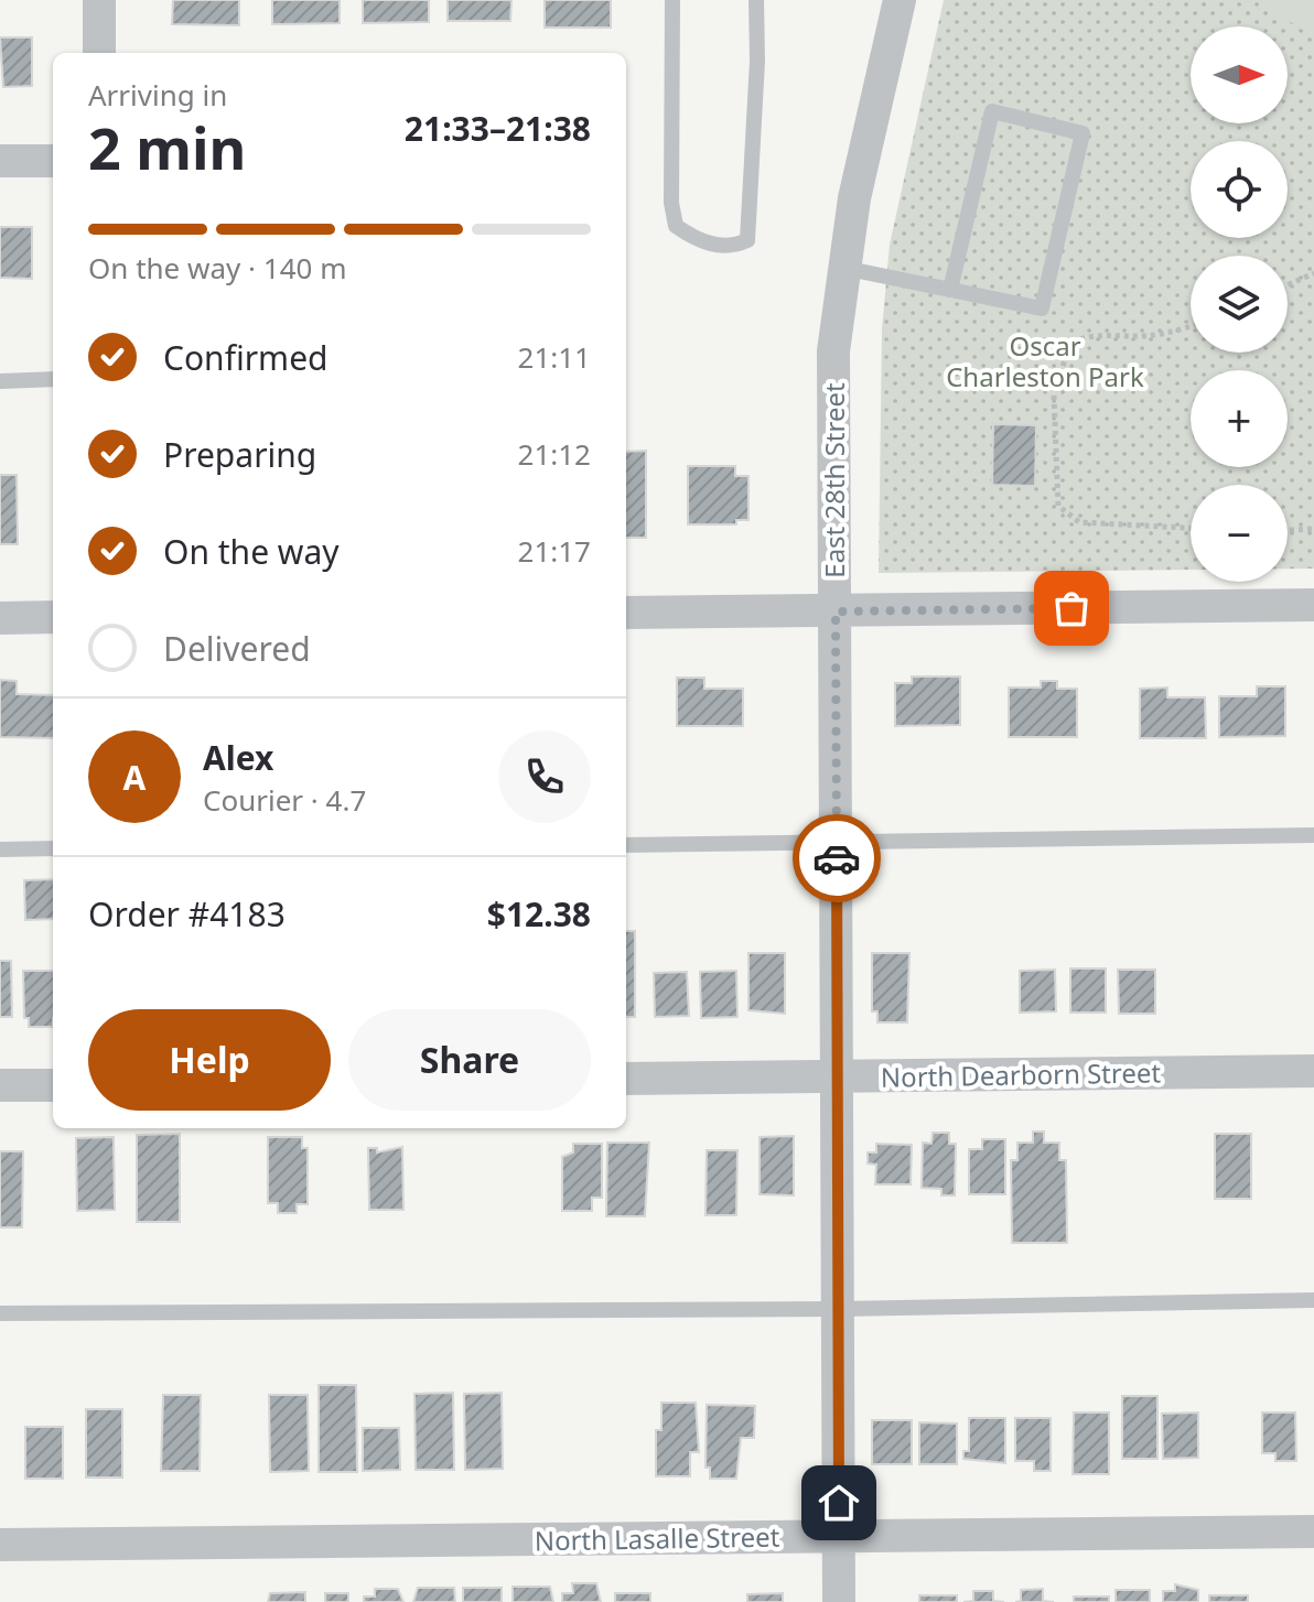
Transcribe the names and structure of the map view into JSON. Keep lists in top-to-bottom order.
{
  "streets": {
    "street": ["East 28th Street", "North Dearborn Street", "North Lasalle Street"]
  },
  "crossings": [
    ["East 28th Street", "North Dearborn Street"],
    ["East 28th Street", "North Lasalle Street"]
  ],
  "parks": ["Oscar Charleston Park"],
  "north": "right",
  "page": {
    "map_buttons": ["+", "−"],
    "heading": ["2 min", "Arriving in", "21:33–21:38"],
    "panel": [
      "Alex",
      "Courier · 4.7",
      "Order #4183",
      "$12.38"
    ],
    "bar": "On the way · 140 m",
    "list": [
      ["Confirmed", "21:11"],
      ["Preparing", "21:12"],
      ["On the way", "21:17"],
      "Delivered"
    ],
    "round": "A",
    "buttons": ["Help", "Share"]
  }
}
